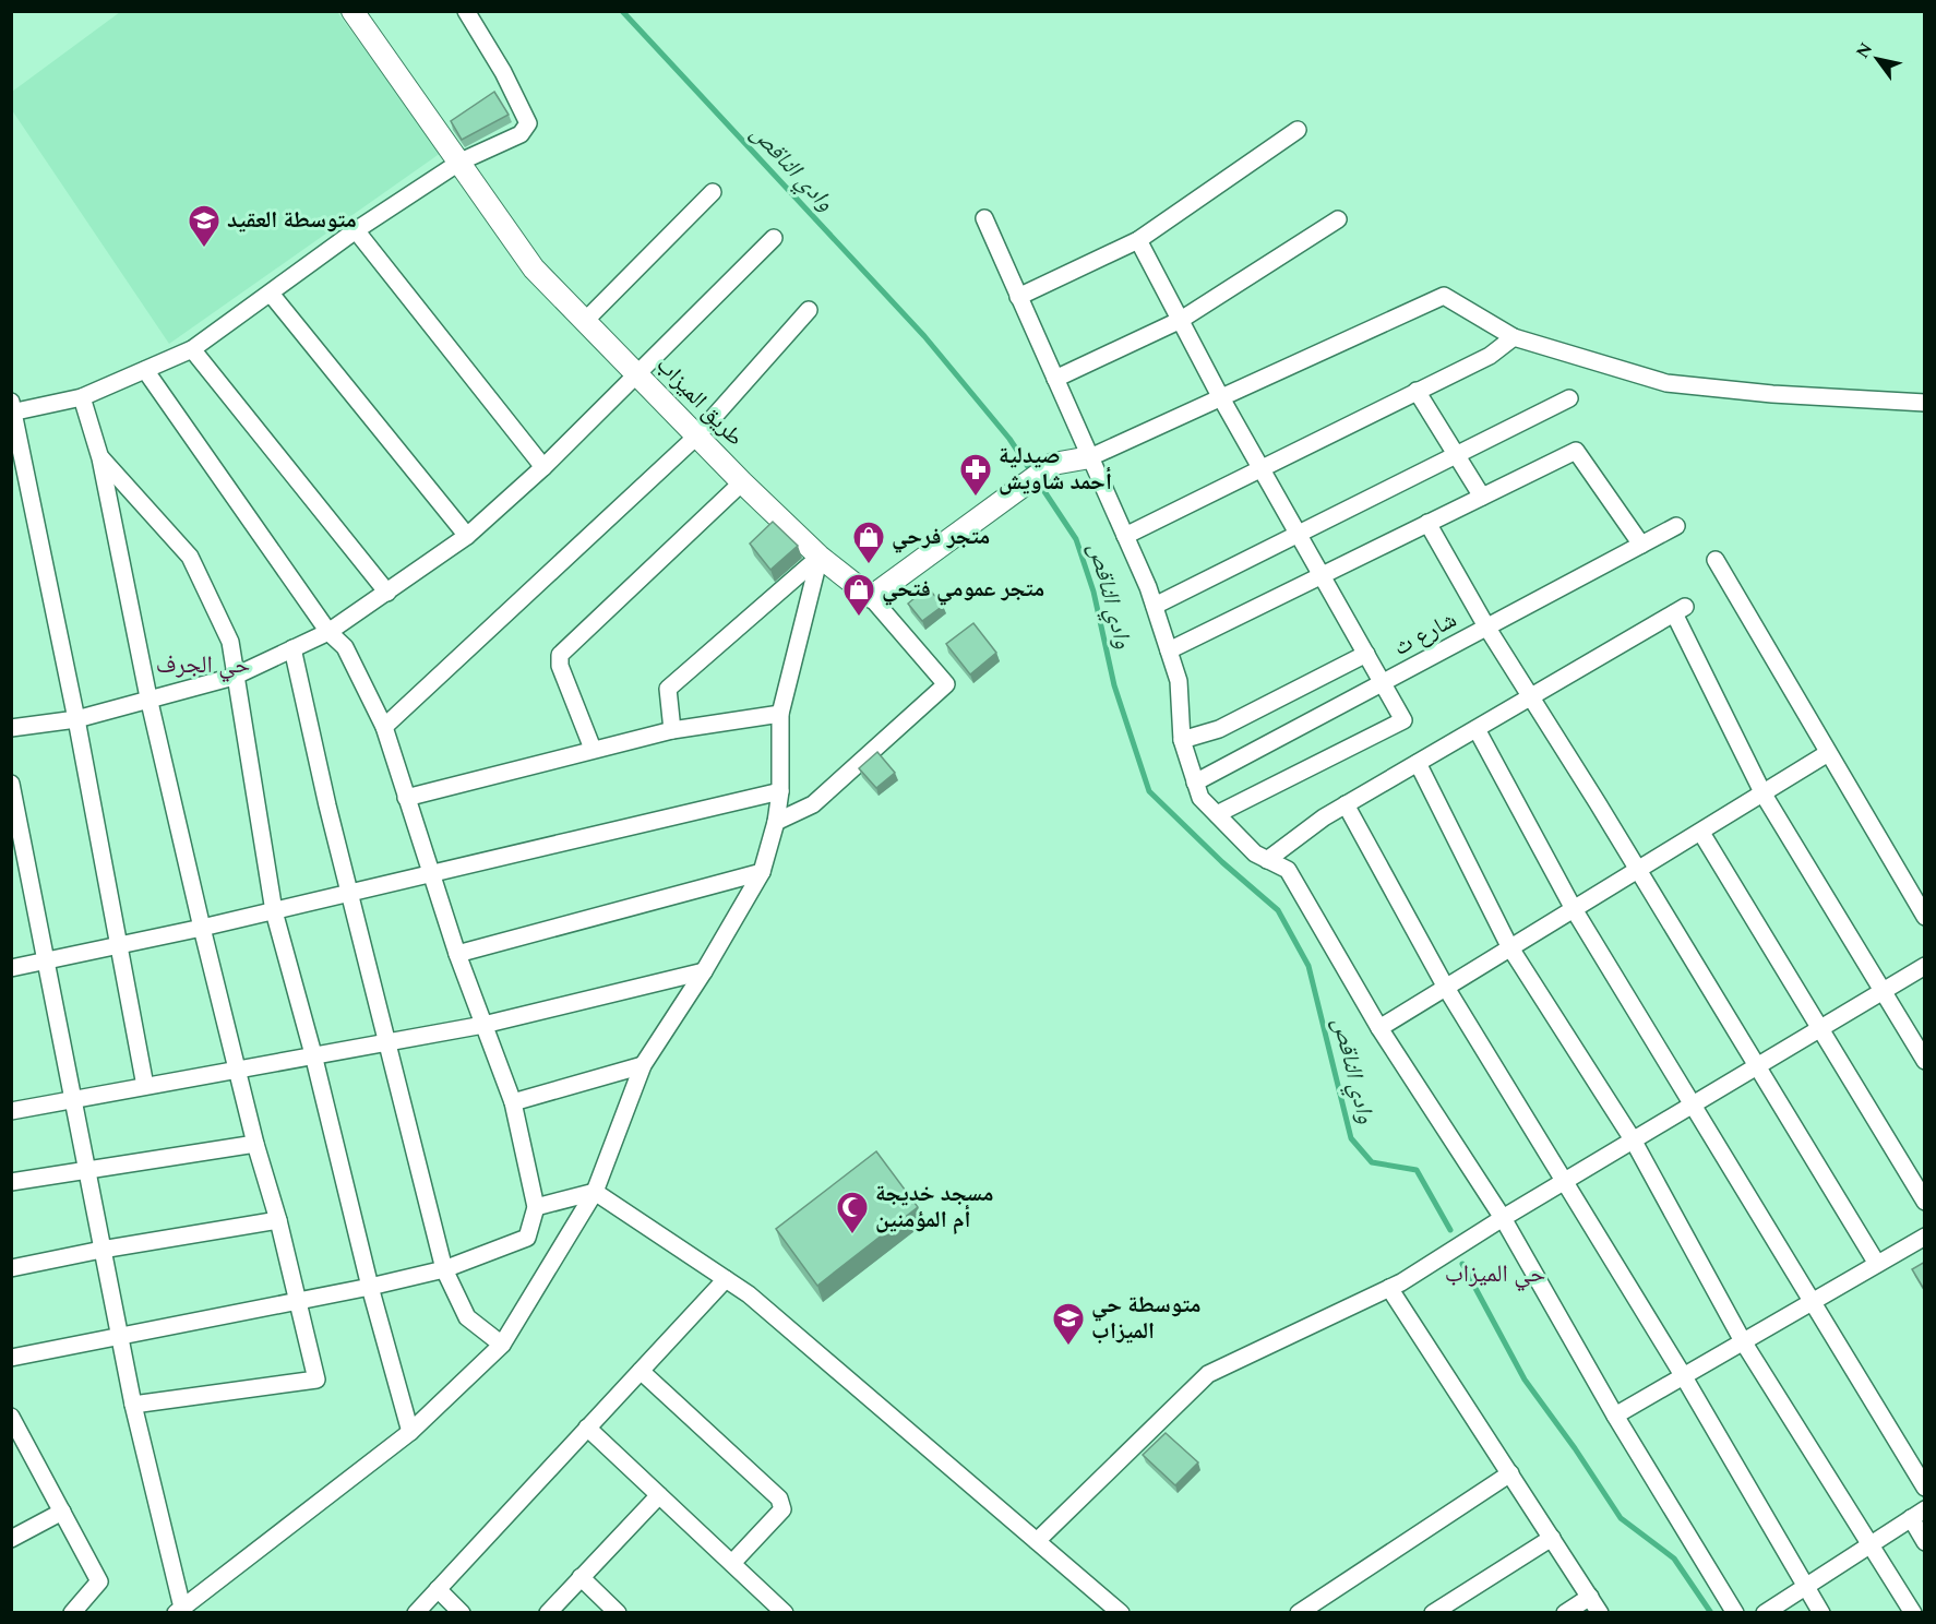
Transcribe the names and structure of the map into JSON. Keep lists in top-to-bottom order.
{
  "streets": {
    "street": ["طريق الميزاب", "شارع ث"]
  },
  "districts": ["حي الجرف", "حي الميزاب"],
  "water": ["وادي الناقص"],
  "places": {
    "school or university": ["متوسطة العقيد", "متوسطة حي الميزاب"],
    "pharmacy": ["صيدلية أحمد شاويش"],
    "shop": ["متجر فرحي", "متجر عمومي فتحي"],
    "mosque": ["مسجد خديجة أم المؤمنين"]
  },
  "north": "top left"
}
